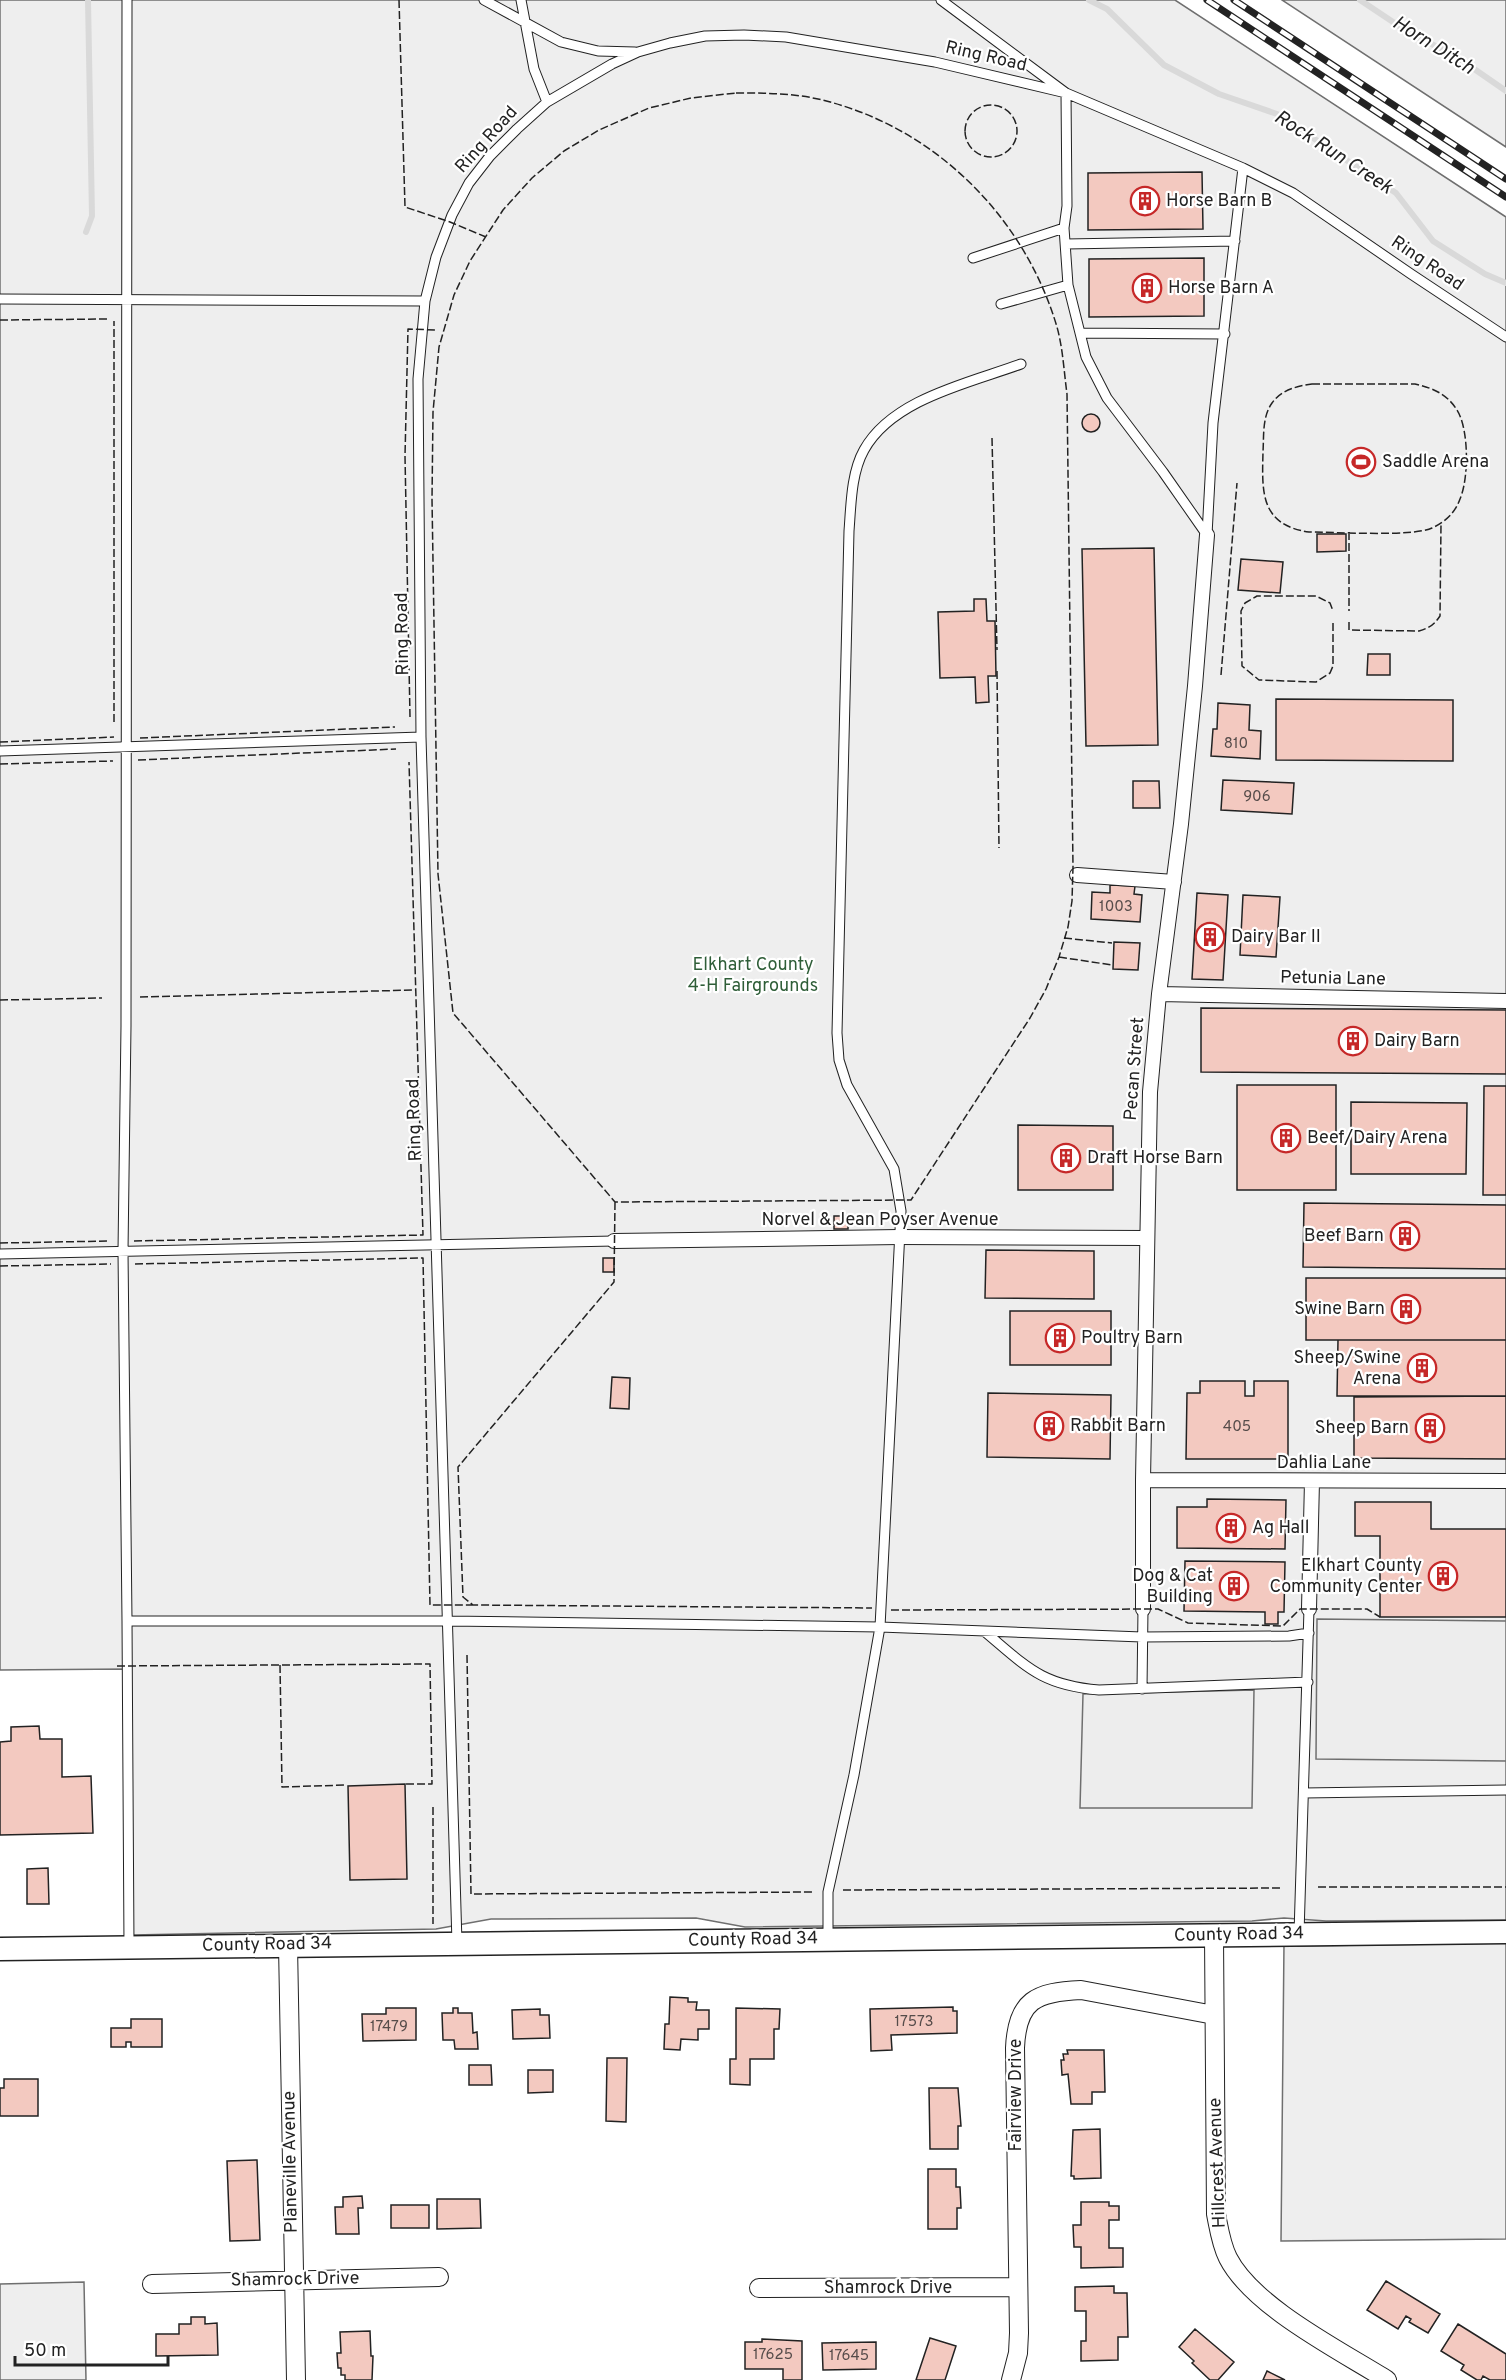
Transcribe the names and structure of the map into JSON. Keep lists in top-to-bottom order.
{
  "streets": {
    "street": [
      "Petunia Lane",
      "Pecan Street",
      "Norvel & Jean Poyser Avenue",
      "Dahlia Lane",
      "County Road 34",
      "Fairview Drive",
      "Planeville Avenue",
      "Hillcrest Avenue",
      "Shamrock Drive"
    ],
    "lane": ["Ring Road"]
  },
  "crossings": [
    ["Ring Road", "County Road 34"],
    ["Petunia Lane", "Pecan Street"],
    ["Pecan Street", "Norvel & Jean Poyser Avenue"],
    ["Pecan Street", "Dahlia Lane"],
    ["County Road 34", "Planeville Avenue"],
    ["County Road 34", "Hillcrest Avenue"],
    ["Fairview Drive", "Hillcrest Avenue"],
    ["Fairview Drive", "Shamrock Drive"],
    ["Planeville Avenue", "Shamrock Drive"]
  ],
  "water": ["Horn Ditch", "Rock Run Creek"],
  "parks": ["Elkhart County 4-H Fairgrounds"],
  "places": {
    "building": [
      "Horse Barn B",
      "Horse Barn A",
      "Dairy Bar II",
      "Dairy Barn",
      "Beef/Dairy Arena",
      "Draft Horse Barn",
      "Beef Barn",
      "Swine Barn",
      "Poultry Barn",
      "Sheep/Swine Arena",
      "Rabbit Barn",
      "Sheep Barn",
      "Ag Hall",
      "Elkhart County Community Center",
      "Dog & Cat Building"
    ],
    "sports": ["Saddle Arena"]
  },
  "house_numbers": [
    "810",
    "906",
    "1003",
    "405",
    "17573",
    "17479",
    "17625",
    "17645"
  ],
  "scale_bar": "50 m"
}
